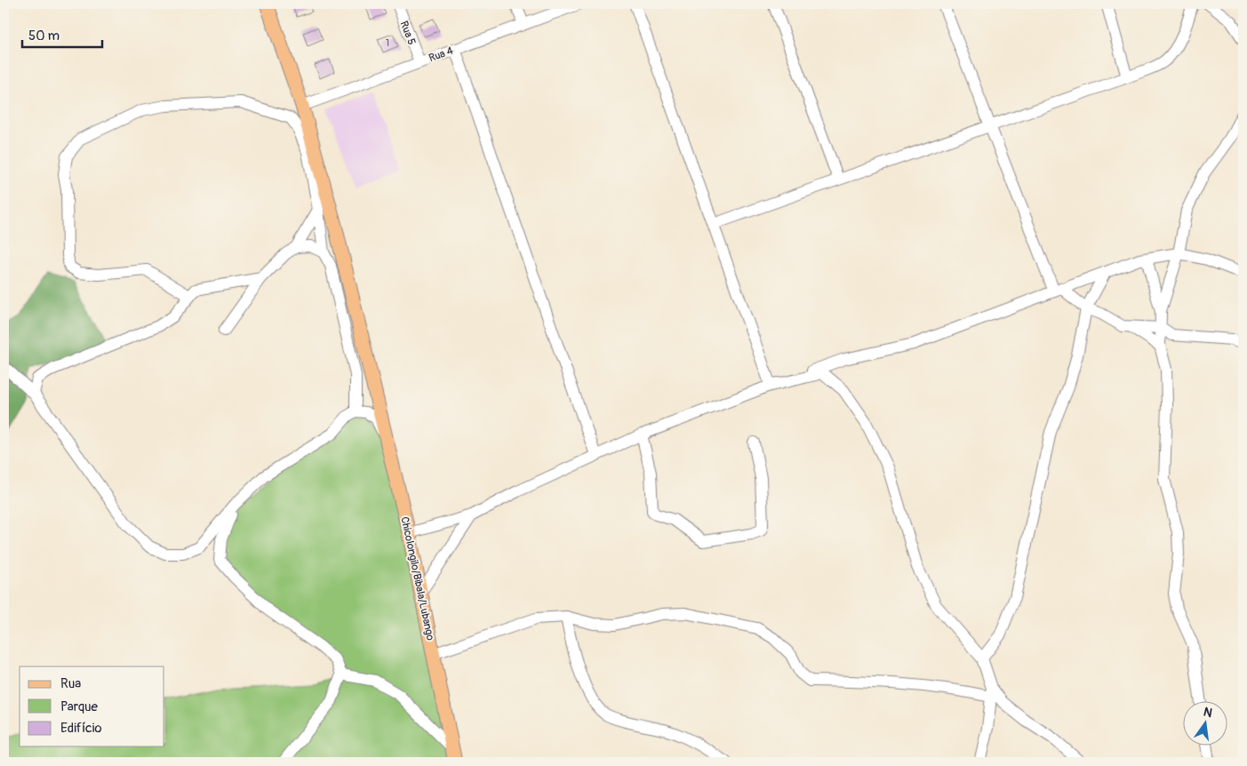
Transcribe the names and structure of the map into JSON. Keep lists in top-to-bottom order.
{
  "streets": {
    "main road": ["Chicolongilo/Bibala/Lubango"],
    "street": ["Rua 5", "Rua 4"]
  },
  "crossings": [
    ["Rua 5", "Rua 4"],
    ["Rua 4", "Chicolongilo/Bibala/Lubango"]
  ],
  "house_numbers": ["1"],
  "legend": ["Rua", "Parque", "Edifício"],
  "scale_bar": "50 m",
  "north": "top"
}
